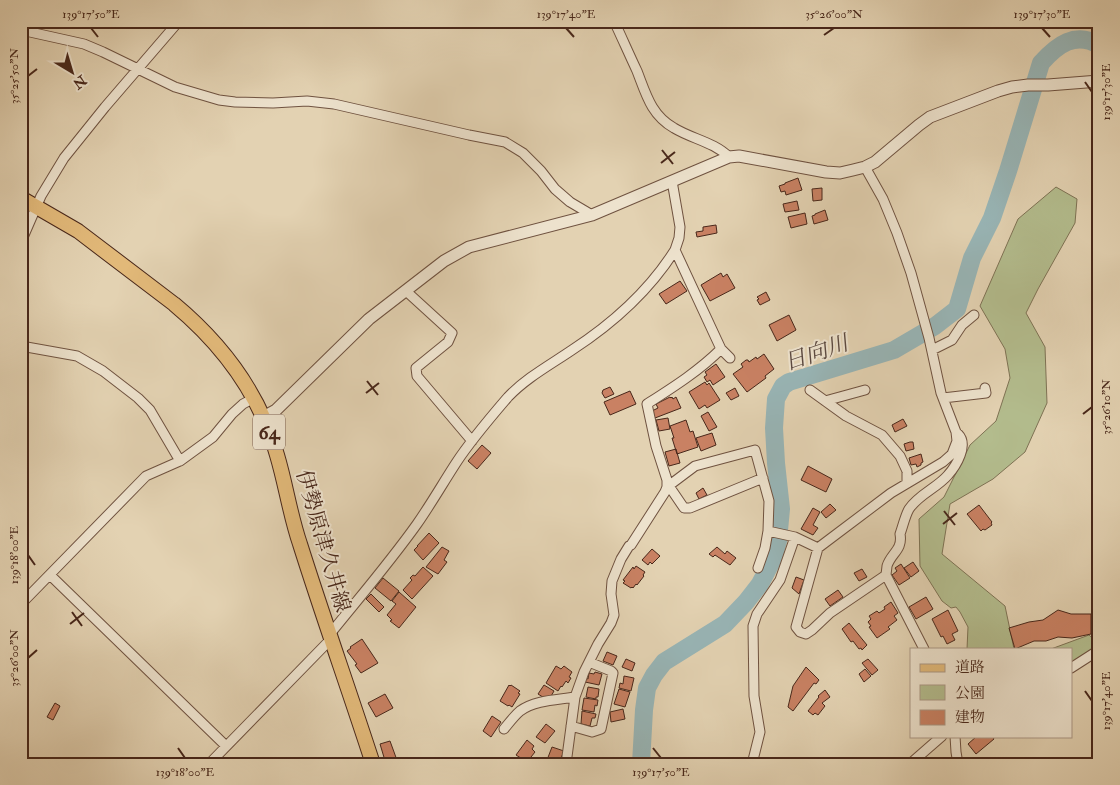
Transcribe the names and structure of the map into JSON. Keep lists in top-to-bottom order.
{
  "streets": {
    "main road": ["64", "伊勢原津久井線"]
  },
  "water": ["日向川"],
  "legend": ["道路", "公園", "建物"],
  "north": "bottom right",
  "coordinates": [
    "139°17'50\"E",
    "139°17'40\"E",
    "35°26'00\"N",
    "139°17'30\"E",
    "35°25'50\"N",
    "35°26'10\"N",
    "139°18'00\"E"
  ]
}
